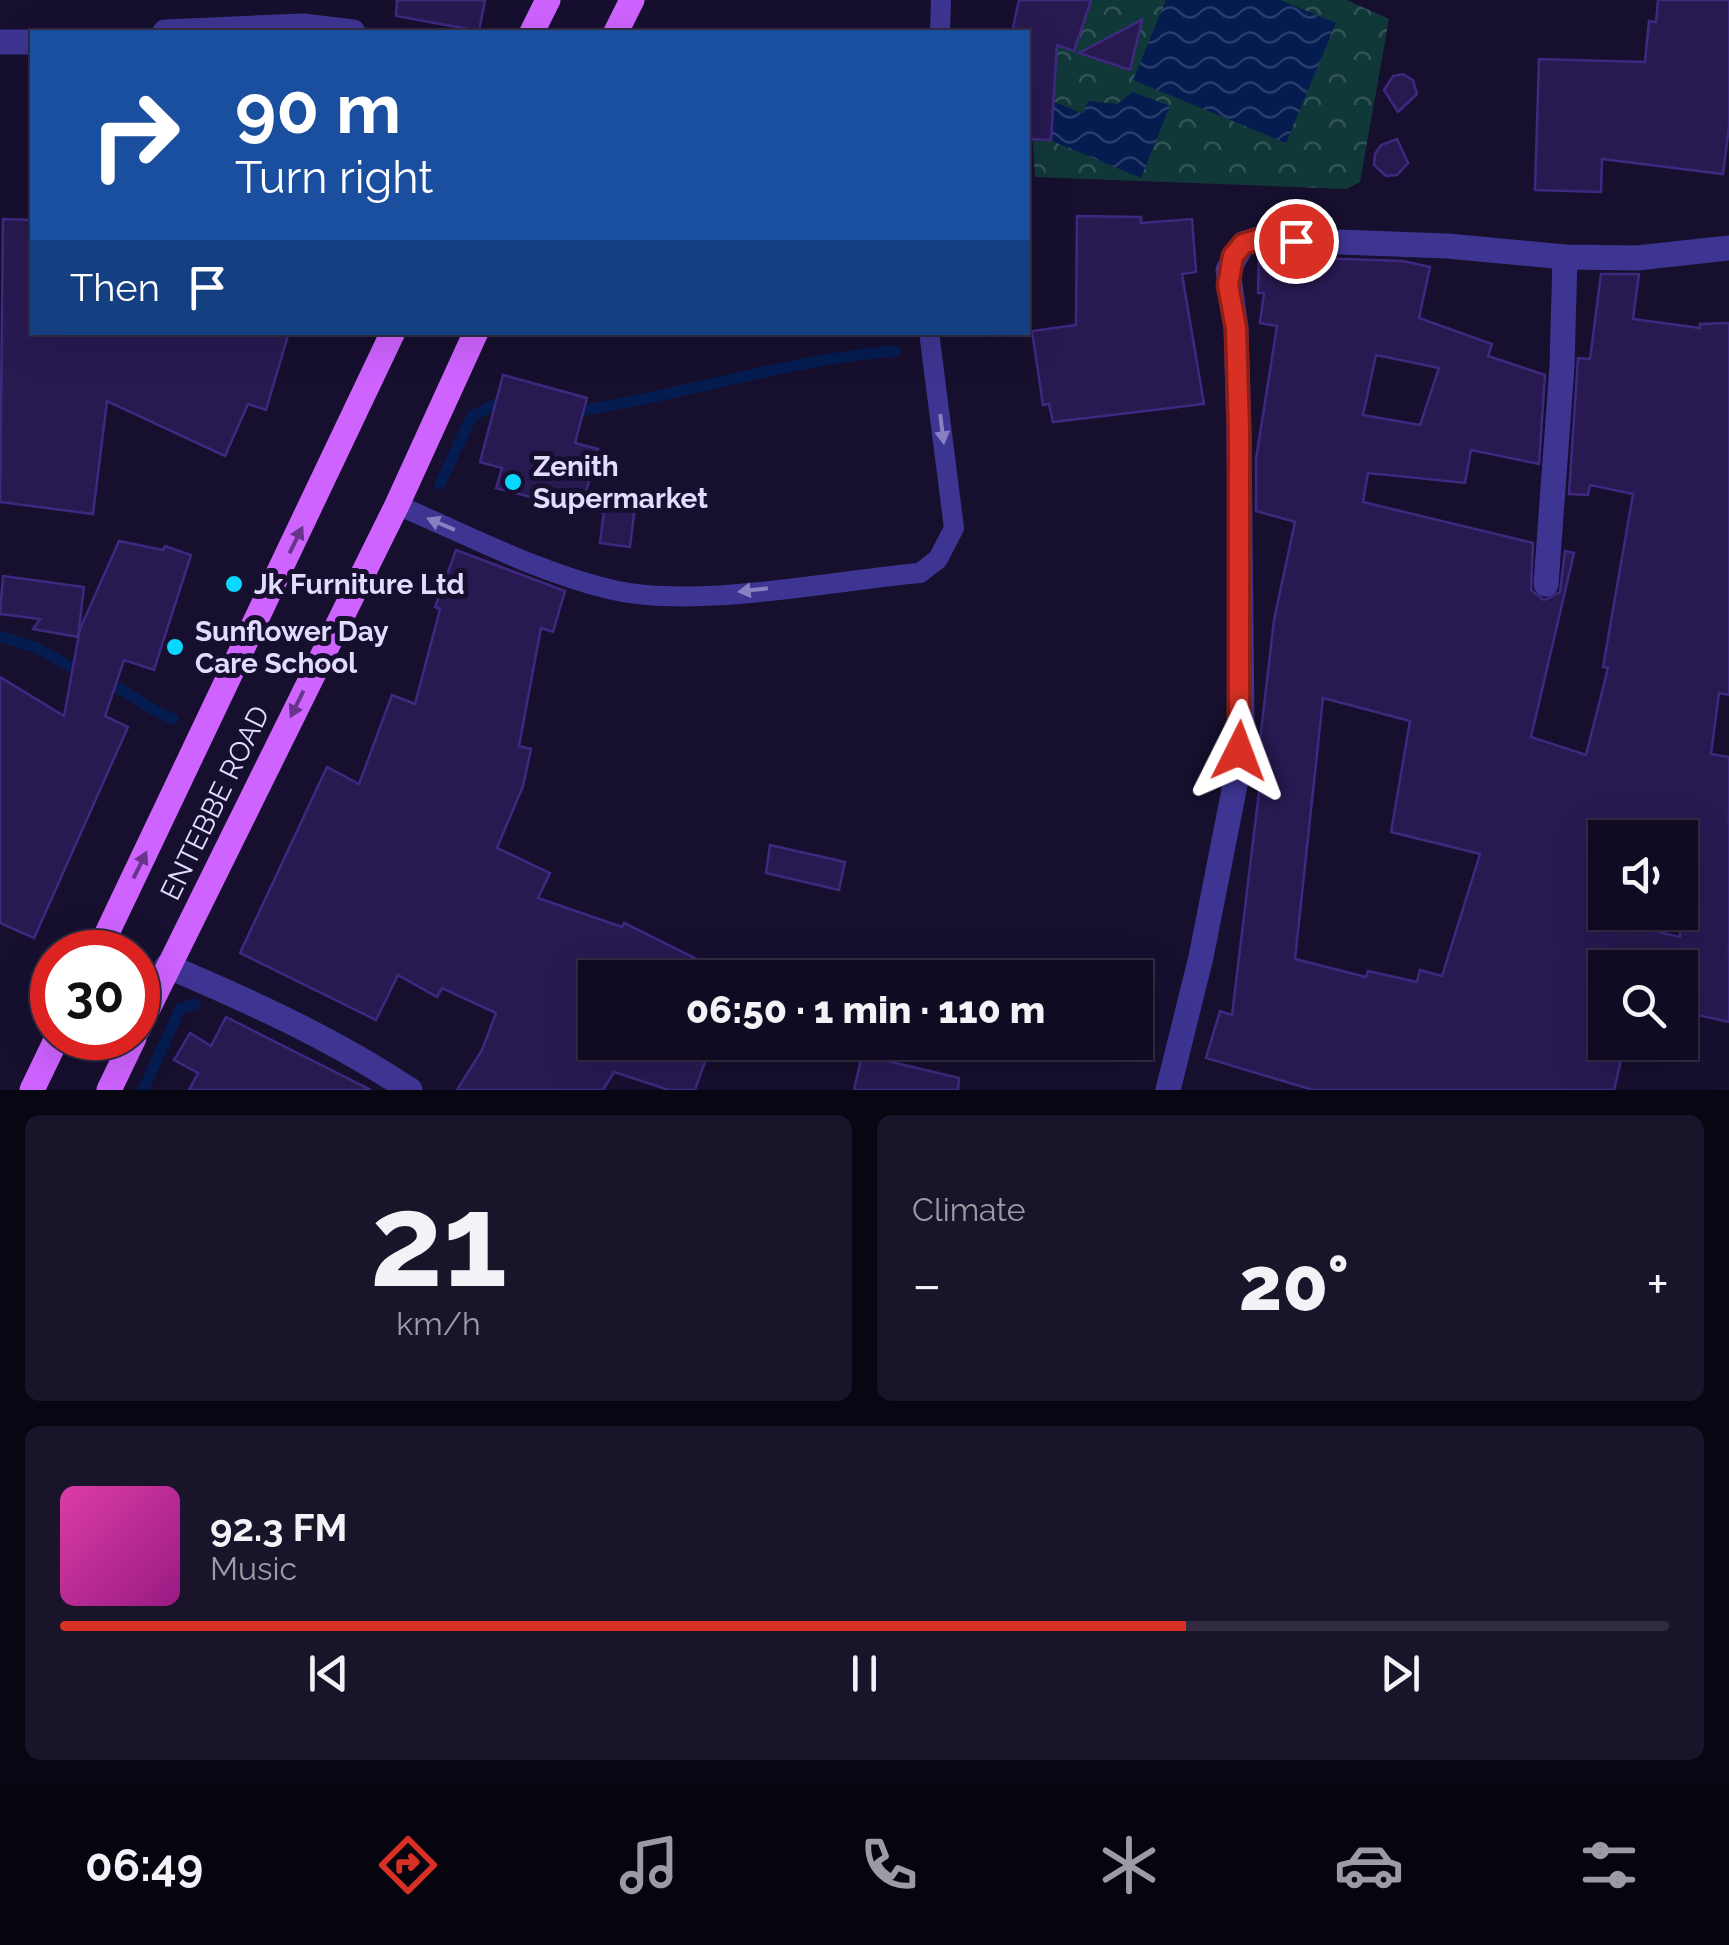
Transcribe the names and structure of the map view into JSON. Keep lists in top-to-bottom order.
{
  "streets": {
    "main road": ["ENTEBBE ROAD"]
  },
  "places": ["Zenith Supermarket", "Jk Furniture Ltd", "Sunflower Day Care School"],
  "page": {
    "turn": ["90 m", "Turn right"],
    "then": "Then",
    "limit": "30",
    "trip": "06:50 · 1 min · 110 m",
    "tile": [
      ["21", "km/h"],
      "Climate"
    ],
    "heat": ["−", "20°", "+"],
    "song": ["92.3 FM", "Music"],
    "tabs": "06:49"
  }
}
